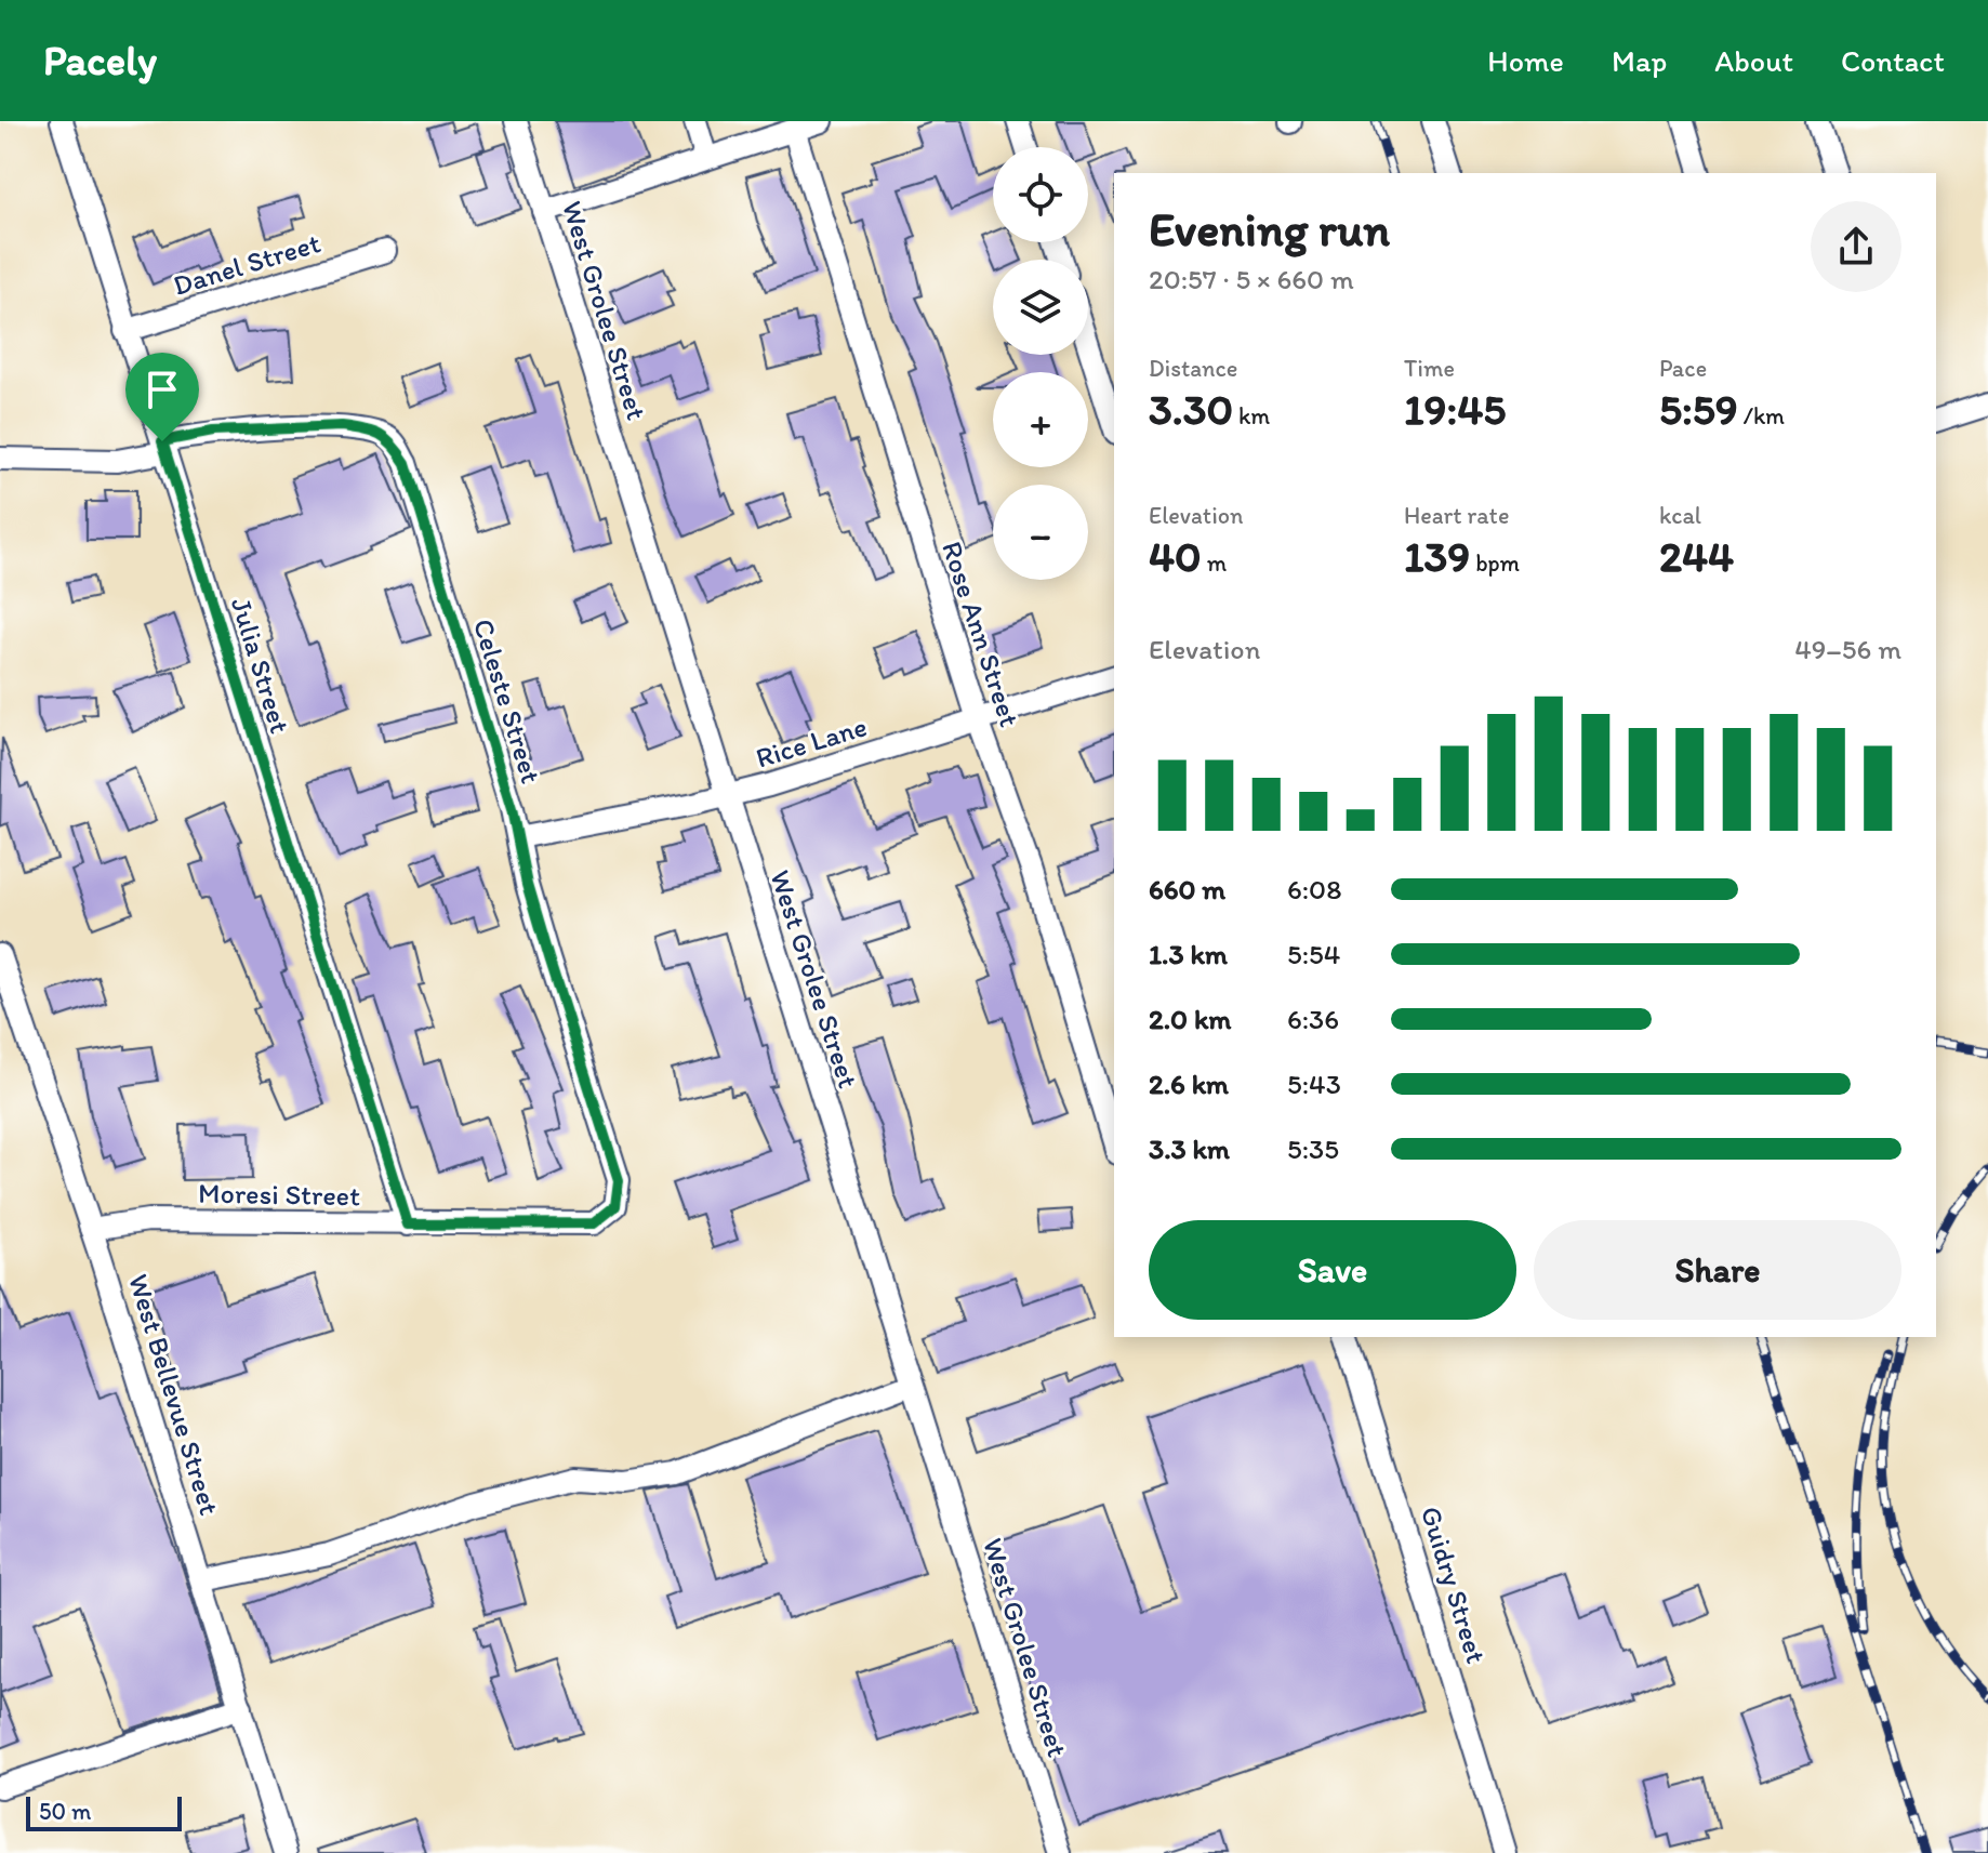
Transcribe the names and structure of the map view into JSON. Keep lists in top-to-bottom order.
{
  "streets": {
    "street": [
      "Danel Street",
      "West Grolee Street",
      "Rose Ann Street",
      "Julia Street",
      "Celeste Street",
      "Rice Lane",
      "Moresi Street",
      "West Bellevue Street",
      "Guidry Street"
    ]
  },
  "crossings": [
    ["Danel Street", "Julia Street"],
    ["West Grolee Street", "Rice Lane"],
    ["Rose Ann Street", "Rice Lane"],
    ["Julia Street", "Celeste Street"],
    ["Julia Street", "Moresi Street"],
    ["Celeste Street", "Rice Lane"],
    ["Celeste Street", "Moresi Street"],
    ["Moresi Street", "West Bellevue Street"]
  ],
  "scale_bar": "50 m",
  "page": {
    "header": "Pacely",
    "nav": [
      "Home",
      "Map",
      "About",
      "Contact"
    ],
    "map_buttons": ["+", "−"],
    "heading": ["Evening run", "20:57 · 5 × 660 m"],
    "stats": [
      ["Distance", "3.30 km"],
      ["Time", "19:45"],
      ["Pace", "5:59 /km"],
      ["Elevation", "40 m"],
      ["Heart rate", "139 bpm"],
      ["kcal", "244"]
    ],
    "chart": ["Elevation", "49–56 m"],
    "list": [
      {
        "name": "660 m",
        "note": "6:08"
      },
      {
        "name": "1.3 km",
        "note": "5:54"
      },
      {
        "name": "2.0 km",
        "note": "6:36"
      },
      {
        "name": "2.6 km",
        "note": "5:43"
      },
      {
        "name": "3.3 km",
        "note": "5:35"
      }
    ],
    "buttons": ["Save", "Share"],
    "scale": "50 m"
  }
}
